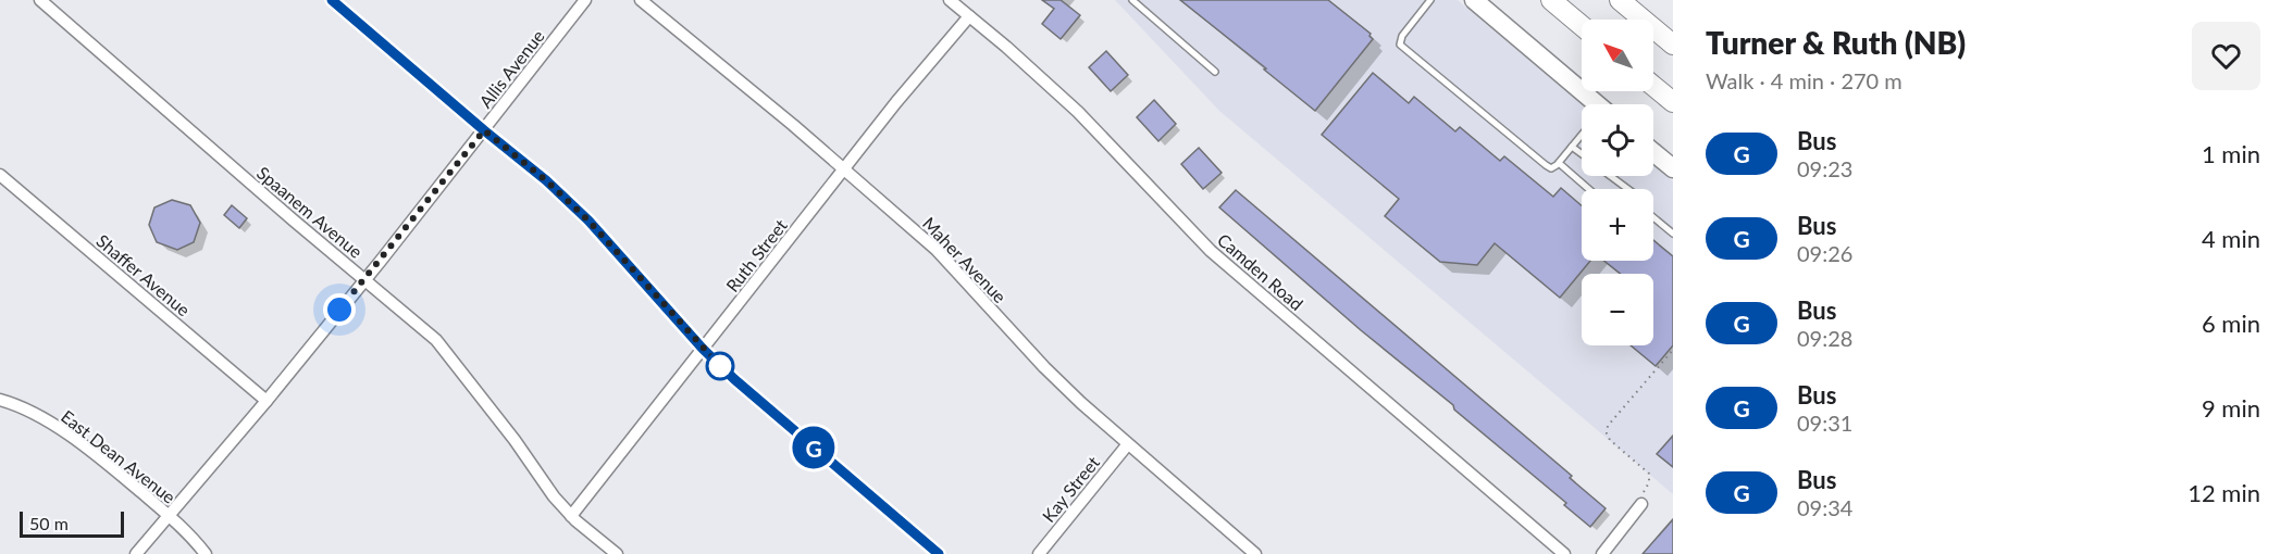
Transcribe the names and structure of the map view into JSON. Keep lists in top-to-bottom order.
{
  "streets": {
    "street": [
      "Allis Avenue",
      "Spaanem Avenue",
      "Ruth Street",
      "Maher Avenue",
      "Camden Road",
      "Shaffer Avenue",
      "East Dean Avenue",
      "Kay Street"
    ]
  },
  "crossings": [
    ["Allis Avenue", "Spaanem Avenue"],
    ["Allis Avenue", "Shaffer Avenue"],
    ["Allis Avenue", "East Dean Avenue"],
    ["Spaanem Avenue", "Ruth Street"],
    ["Ruth Street", "Maher Avenue"],
    ["Ruth Street", "Camden Road"],
    ["Maher Avenue", "Kay Street"]
  ],
  "lines": ["bus line G"],
  "scale_bar": "50 m",
  "north": "top left",
  "page": {
    "on_map": "G",
    "heading": ["Turner & Ruth (NB)", "Walk · 4 min · 270 m"],
    "map_buttons": ["+", "−"],
    "list": [
      {
        "mark": "G",
        "name": "Bus",
        "note": "09:23",
        "value": "1 min"
      },
      {
        "mark": "G",
        "name": "Bus",
        "note": "09:26",
        "value": "4 min"
      },
      {
        "mark": "G",
        "name": "Bus",
        "note": "09:28",
        "value": "6 min"
      },
      {
        "mark": "G",
        "name": "Bus",
        "note": "09:31",
        "value": "9 min"
      },
      {
        "mark": "G",
        "name": "Bus",
        "note": "09:34",
        "value": "12 min"
      }
    ],
    "scale": "50 m"
  }
}
